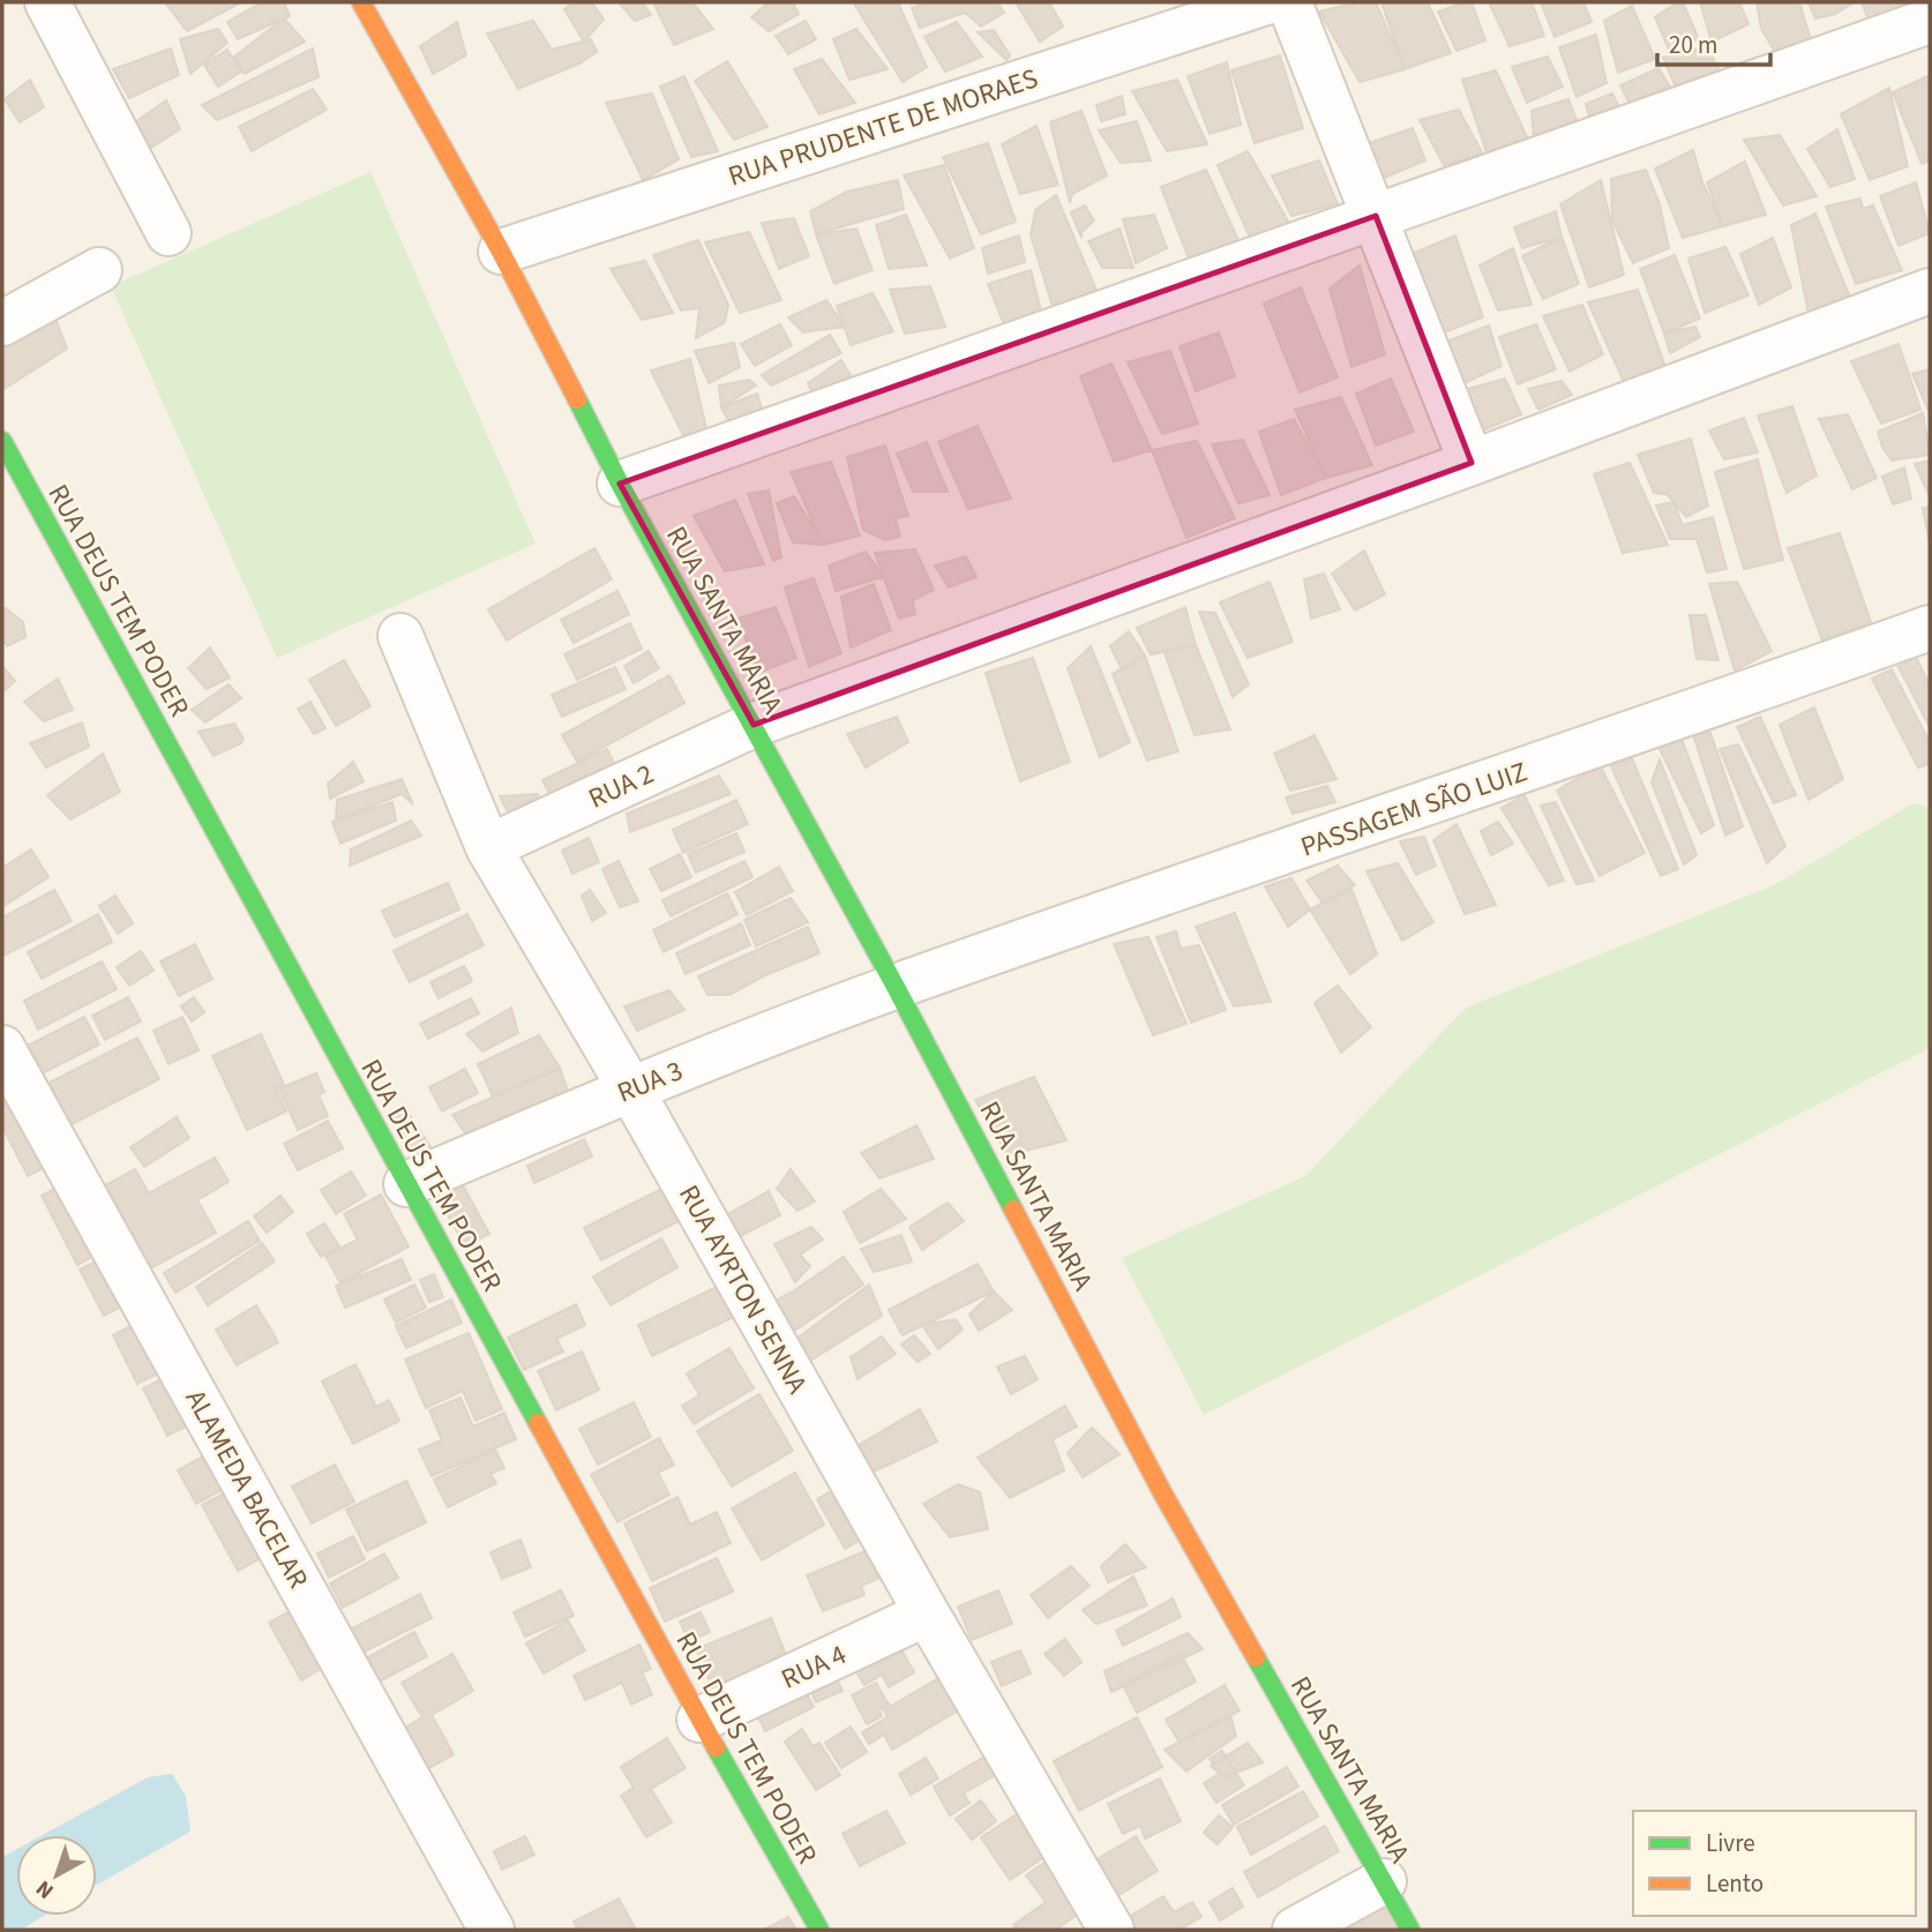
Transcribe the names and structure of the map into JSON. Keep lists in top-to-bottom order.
{
  "streets": {
    "street": [
      "RUA PRUDENTE DE MORAES",
      "RUA DEUS TEM PODER",
      "RUA SANTA MARIA",
      "RUA 2",
      "PASSAGEM SÃO LUIZ",
      "RUA 3",
      "RUA AYRTON SENNA",
      "ALAMEDA BACELAR",
      "RUA 4"
    ]
  },
  "crossings": [
    ["RUA PRUDENTE DE MORAES", "RUA SANTA MARIA"],
    ["RUA DEUS TEM PODER", "RUA 3"],
    ["RUA DEUS TEM PODER", "RUA 4"],
    ["RUA SANTA MARIA", "RUA 2"],
    ["RUA SANTA MARIA", "PASSAGEM SÃO LUIZ"],
    ["RUA SANTA MARIA", "RUA 3"],
    ["RUA 2", "RUA AYRTON SENNA"],
    ["PASSAGEM SÃO LUIZ", "RUA 3"],
    ["RUA 3", "RUA AYRTON SENNA"],
    ["RUA AYRTON SENNA", "RUA 4"]
  ],
  "legend": ["Livre", "Lento"],
  "scale_bar": "20 m",
  "north": "bottom left"
}
